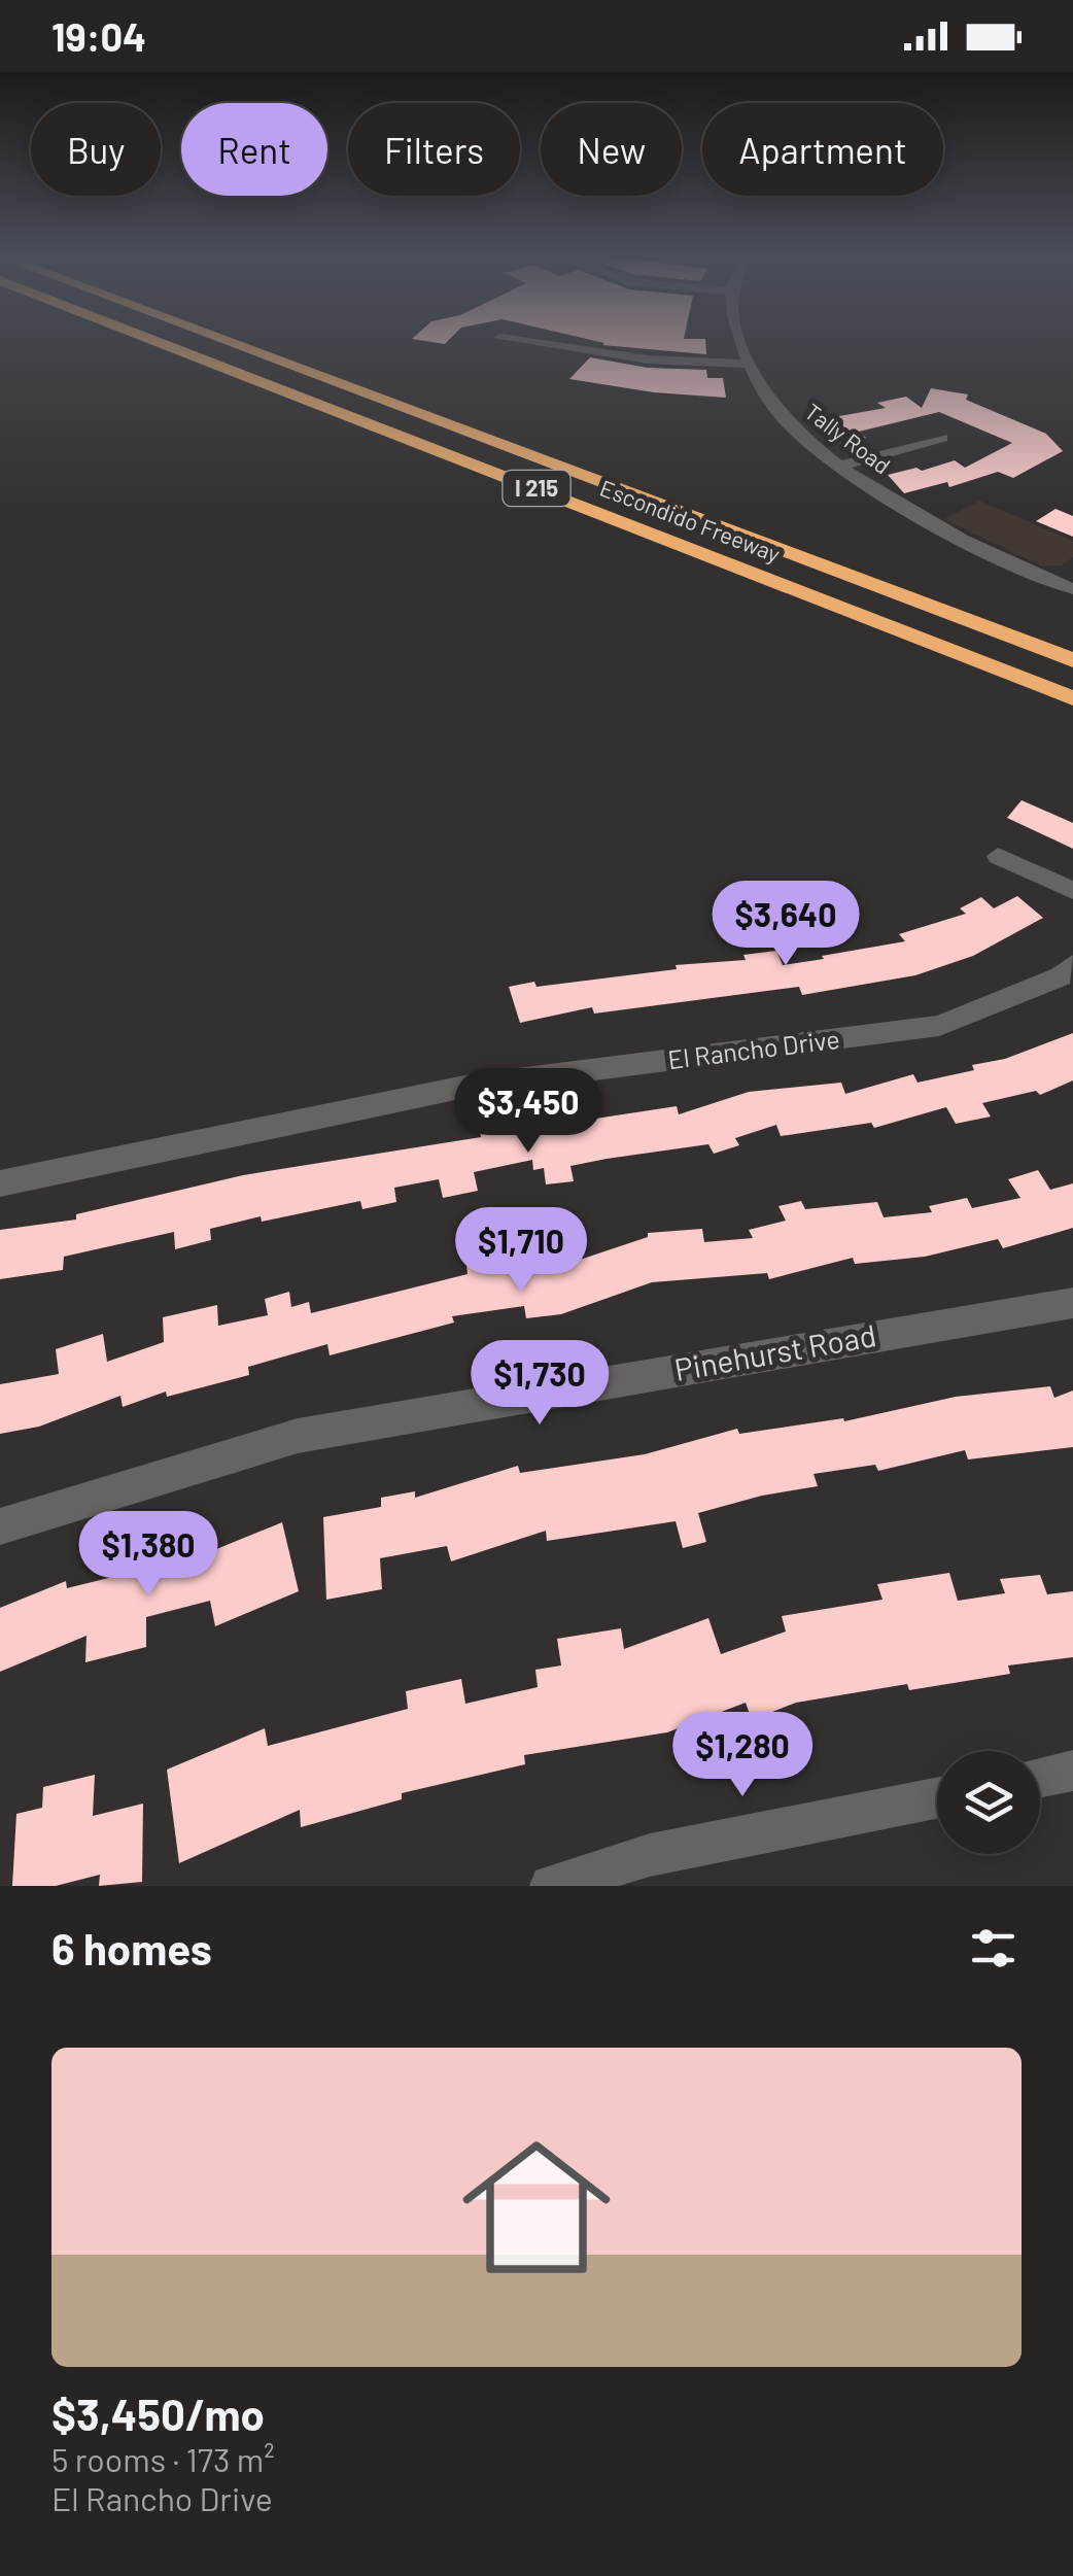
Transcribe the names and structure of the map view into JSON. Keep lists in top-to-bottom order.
{
  "streets": {
    "highway": ["I 215", "Escondido Freeway"],
    "street": ["Tally Road", "El Rancho Drive", "Pinehurst Road"]
  },
  "page": {
    "status": "19:04",
    "chip": [
      "Buy",
      "Rent",
      "Filters",
      "New",
      "Apartment"
    ],
    "price": [
      "$3,640",
      "$3,450",
      "$1,710",
      "$1,730",
      "$1,380",
      "$1,280"
    ],
    "heading": "6 homes",
    "list": [
      {
        "name": "$3,450/mo",
        "note": "5 rooms · 173 m² · El Rancho Drive"
      }
    ]
  }
}
